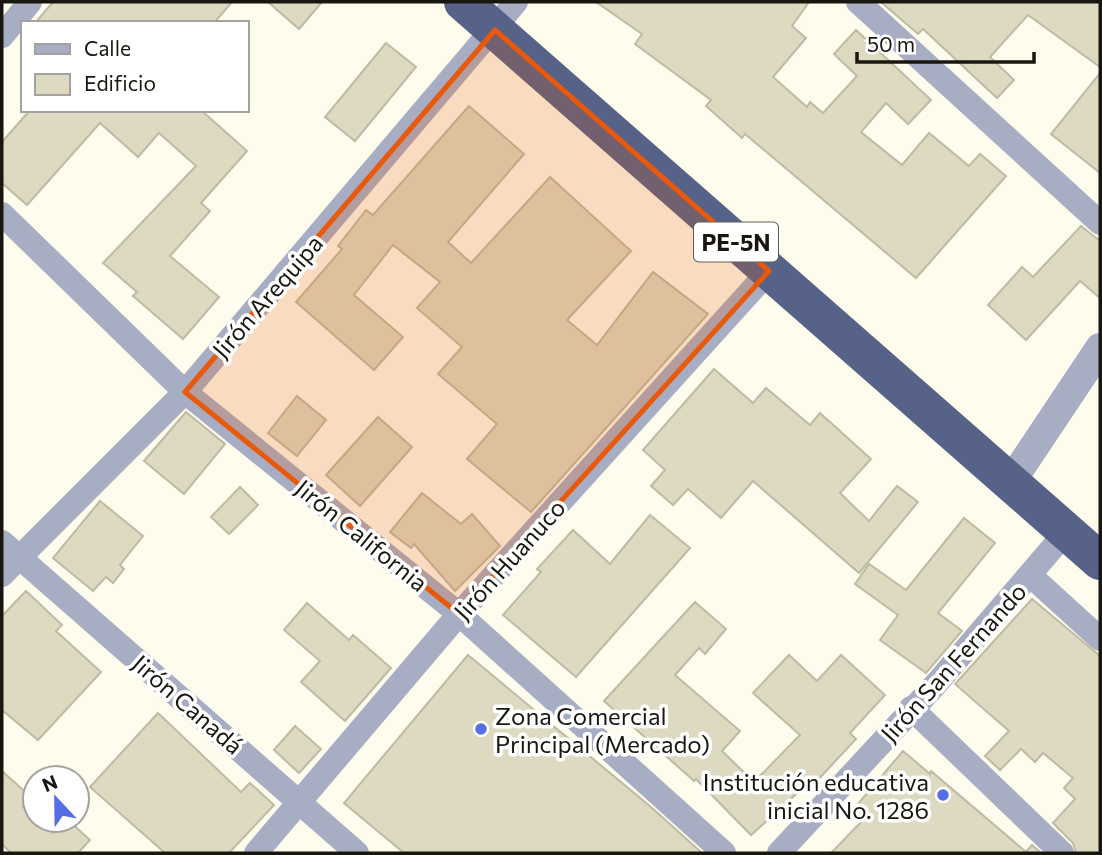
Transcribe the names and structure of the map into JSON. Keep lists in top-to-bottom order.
{
  "streets": {
    "highway": ["PE-5N"],
    "street": [
      "Jirón Arequipa",
      "Jirón California",
      "Jirón Huanuco",
      "Jirón San Fernando",
      "Jirón Canadá"
    ]
  },
  "crossings": [
    ["PE-5N", "Jirón Arequipa"],
    ["PE-5N", "Jirón Huanuco"],
    ["PE-5N", "Jirón San Fernando"],
    ["Jirón Arequipa", "Jirón California"],
    ["Jirón Arequipa", "Jirón Canadá"],
    ["Jirón California", "Jirón Huanuco"],
    ["Jirón Huanuco", "Jirón Canadá"]
  ],
  "places": ["Zona Comercial Principal (Mercado)", "Institución educativa inicial No. 1286"],
  "legend": ["Calle", "Edificio"],
  "scale_bar": "50 m",
  "north": "top"
}
